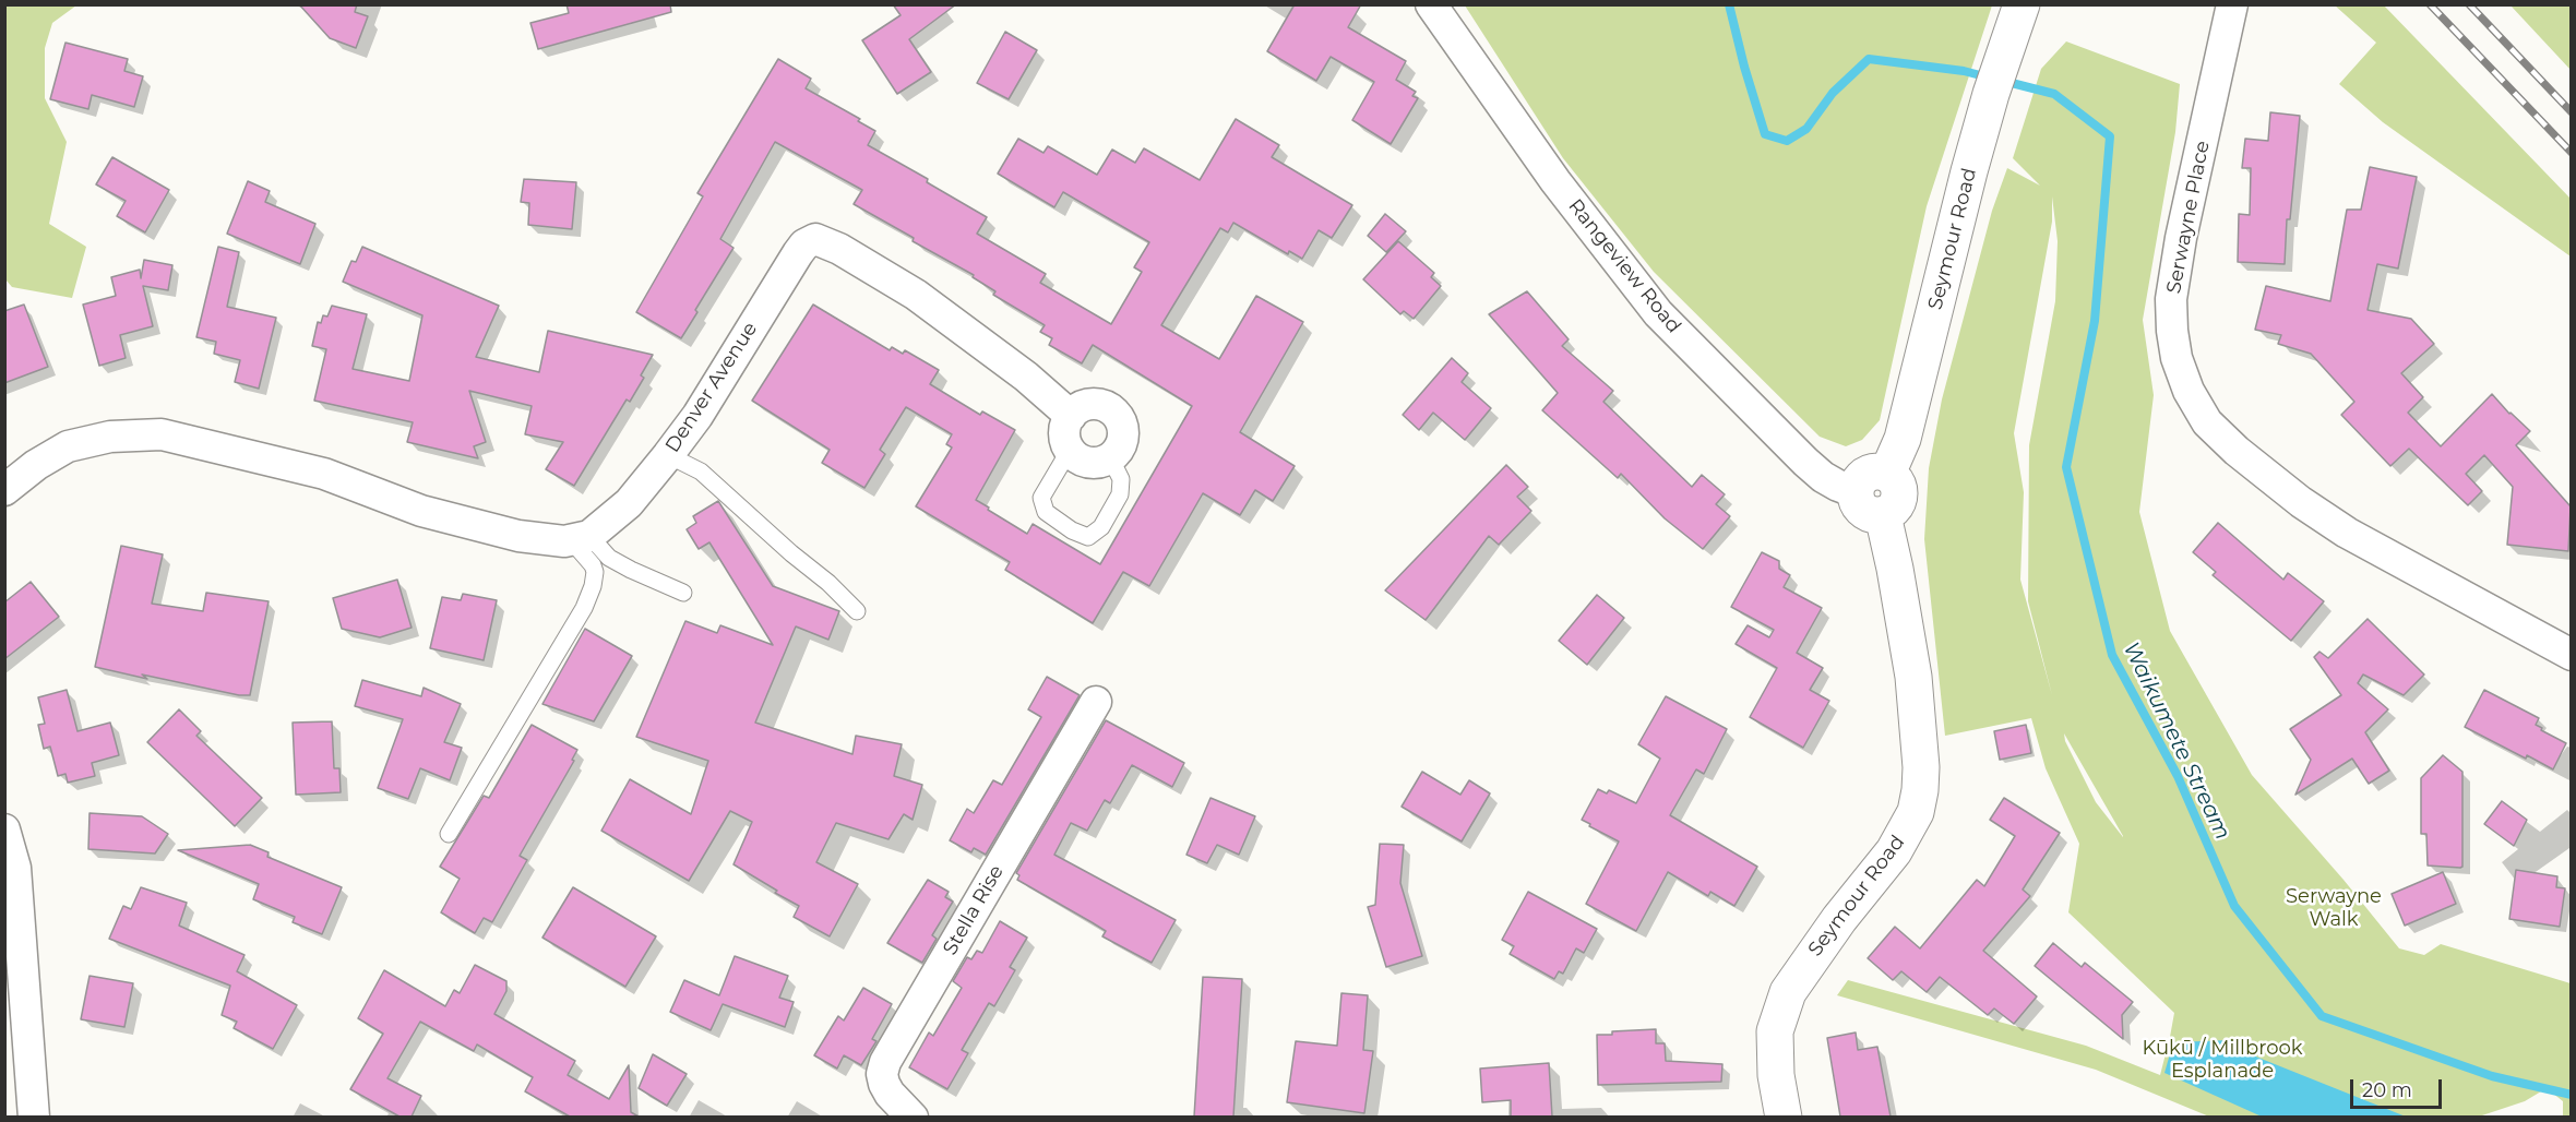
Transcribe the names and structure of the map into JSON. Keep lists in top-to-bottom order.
{
  "streets": {
    "main road": ["Seymour Road"],
    "street": [
      "Serwayne Place",
      "Rangeview Road",
      "Denver Avenue",
      "Stella Rise"
    ]
  },
  "crossings": [
    ["Seymour Road", "Rangeview Road"]
  ],
  "water": ["Waikumete Stream"],
  "parks": ["Serwayne Walk", "Kūkū / Millbrook Esplanade"],
  "scale_bar": "20 m"
}
